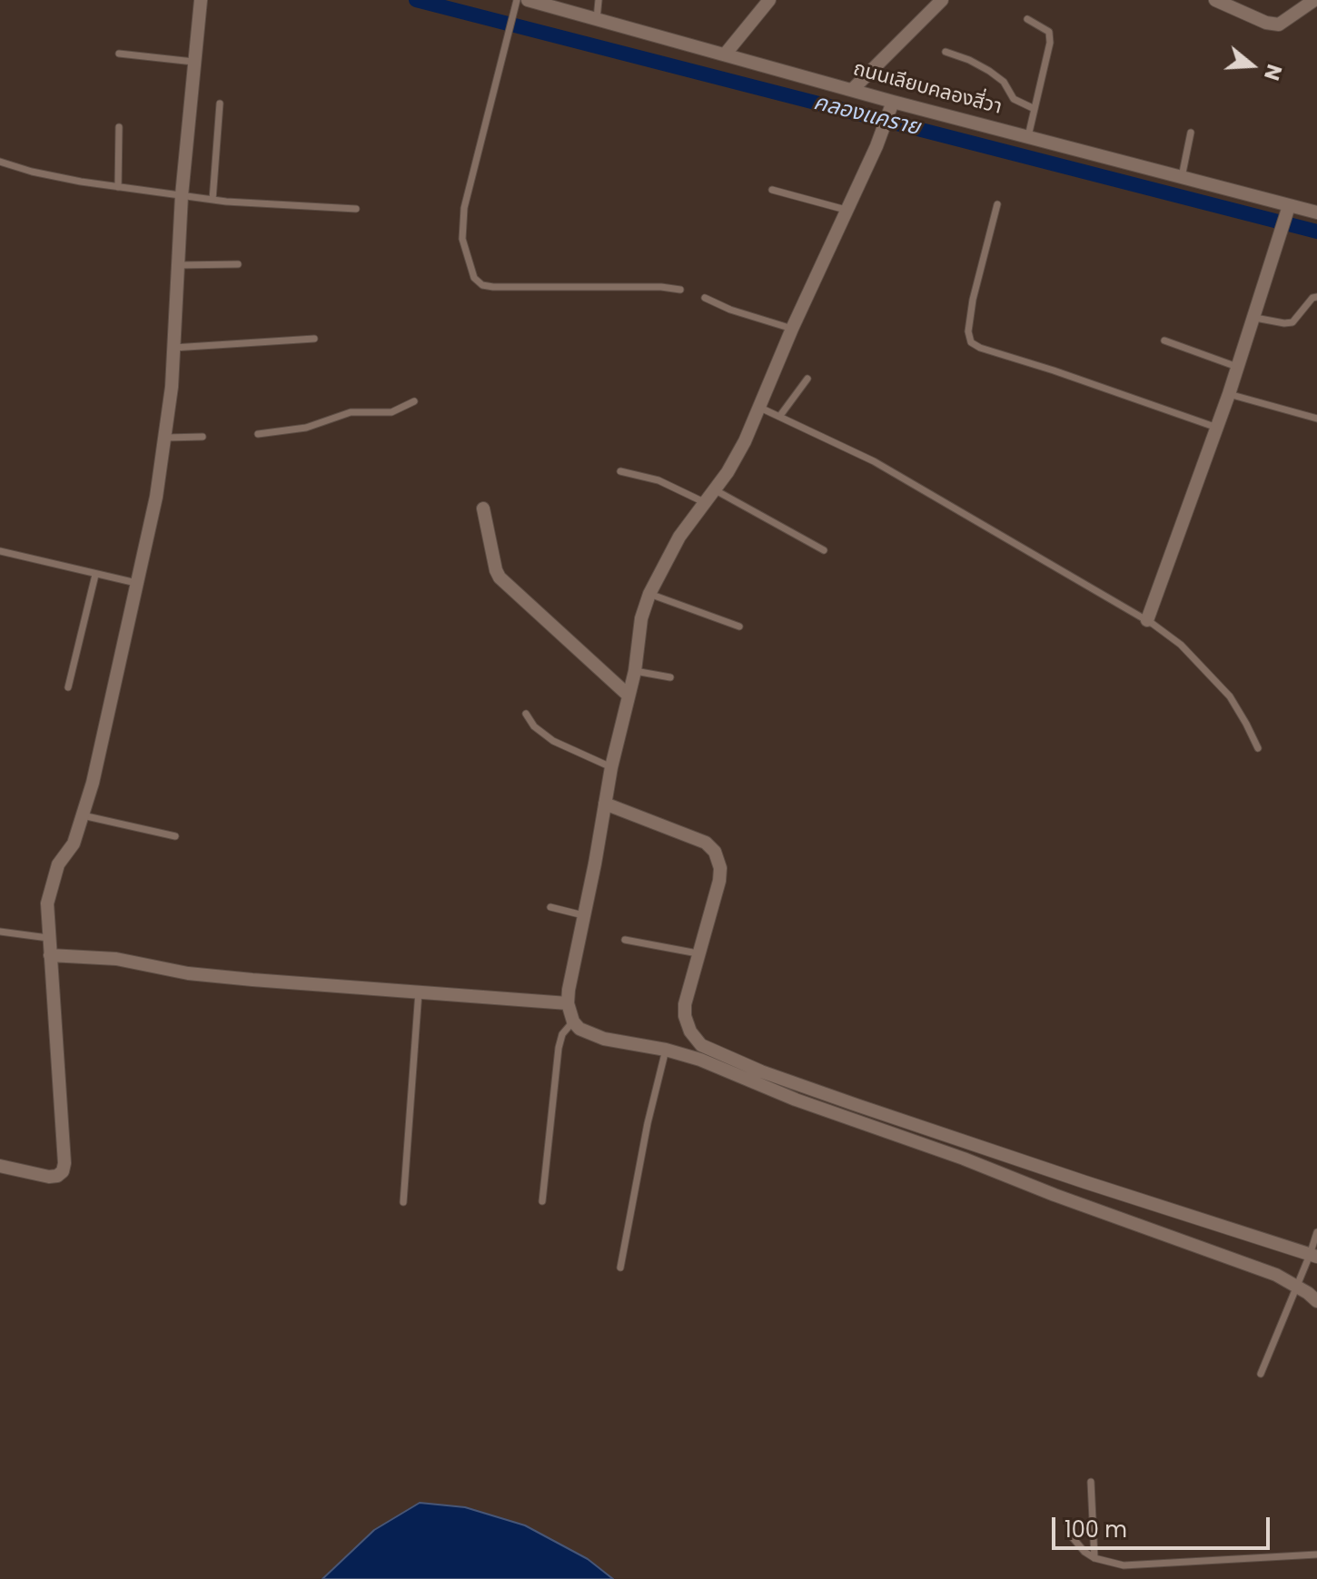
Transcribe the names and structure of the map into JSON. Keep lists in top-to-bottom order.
{
  "streets": {
    "street": ["ถนนเลียบคลองสี่วา"]
  },
  "water": ["คลองเเคราย"],
  "scale_bar": "100 m",
  "north": "right"
}
